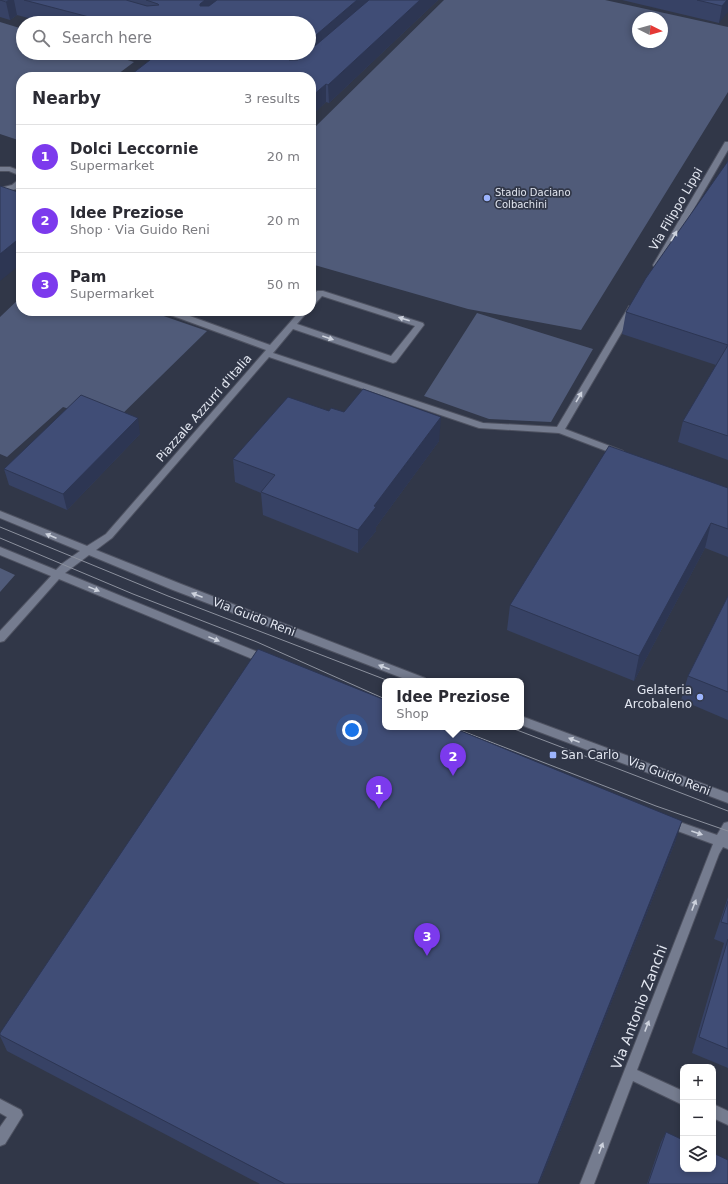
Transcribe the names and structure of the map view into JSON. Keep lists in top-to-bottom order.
{
  "streets": {
    "street": [
      "Via Filippo Lippi",
      "Piazzale Azzurri d'Italia",
      "Via Guido Reni",
      "Via Antonio Zanchi"
    ]
  },
  "crossings": [
    ["Piazzale Azzurri d'Italia", "Via Guido Reni"]
  ],
  "one_way": ["Via Filippo Lippi", "Via Antonio Zanchi"],
  "places": {
    "other": ["Stadio Daciano Colbachini", "Gelateria Arcobaleno"],
    "transit": ["San Carlo"]
  },
  "north": "right",
  "page": {
    "search": "Search here",
    "heading": ["Nearby", "3 results"],
    "list": [
      {
        "mark": "1",
        "name": "Dolci Leccornie",
        "note": "Supermarket",
        "value": "20 m"
      },
      {
        "mark": "2",
        "name": "Idee Preziose",
        "note": "Shop · Via Guido Reni",
        "value": "20 m"
      },
      {
        "mark": "3",
        "name": "Pam",
        "note": "Supermarket",
        "value": "50 m"
      }
    ],
    "popup": ["Idee Preziose", "Shop"],
    "pins": ["2", "1", "3"],
    "map_buttons": ["+", "−"]
  }
}
